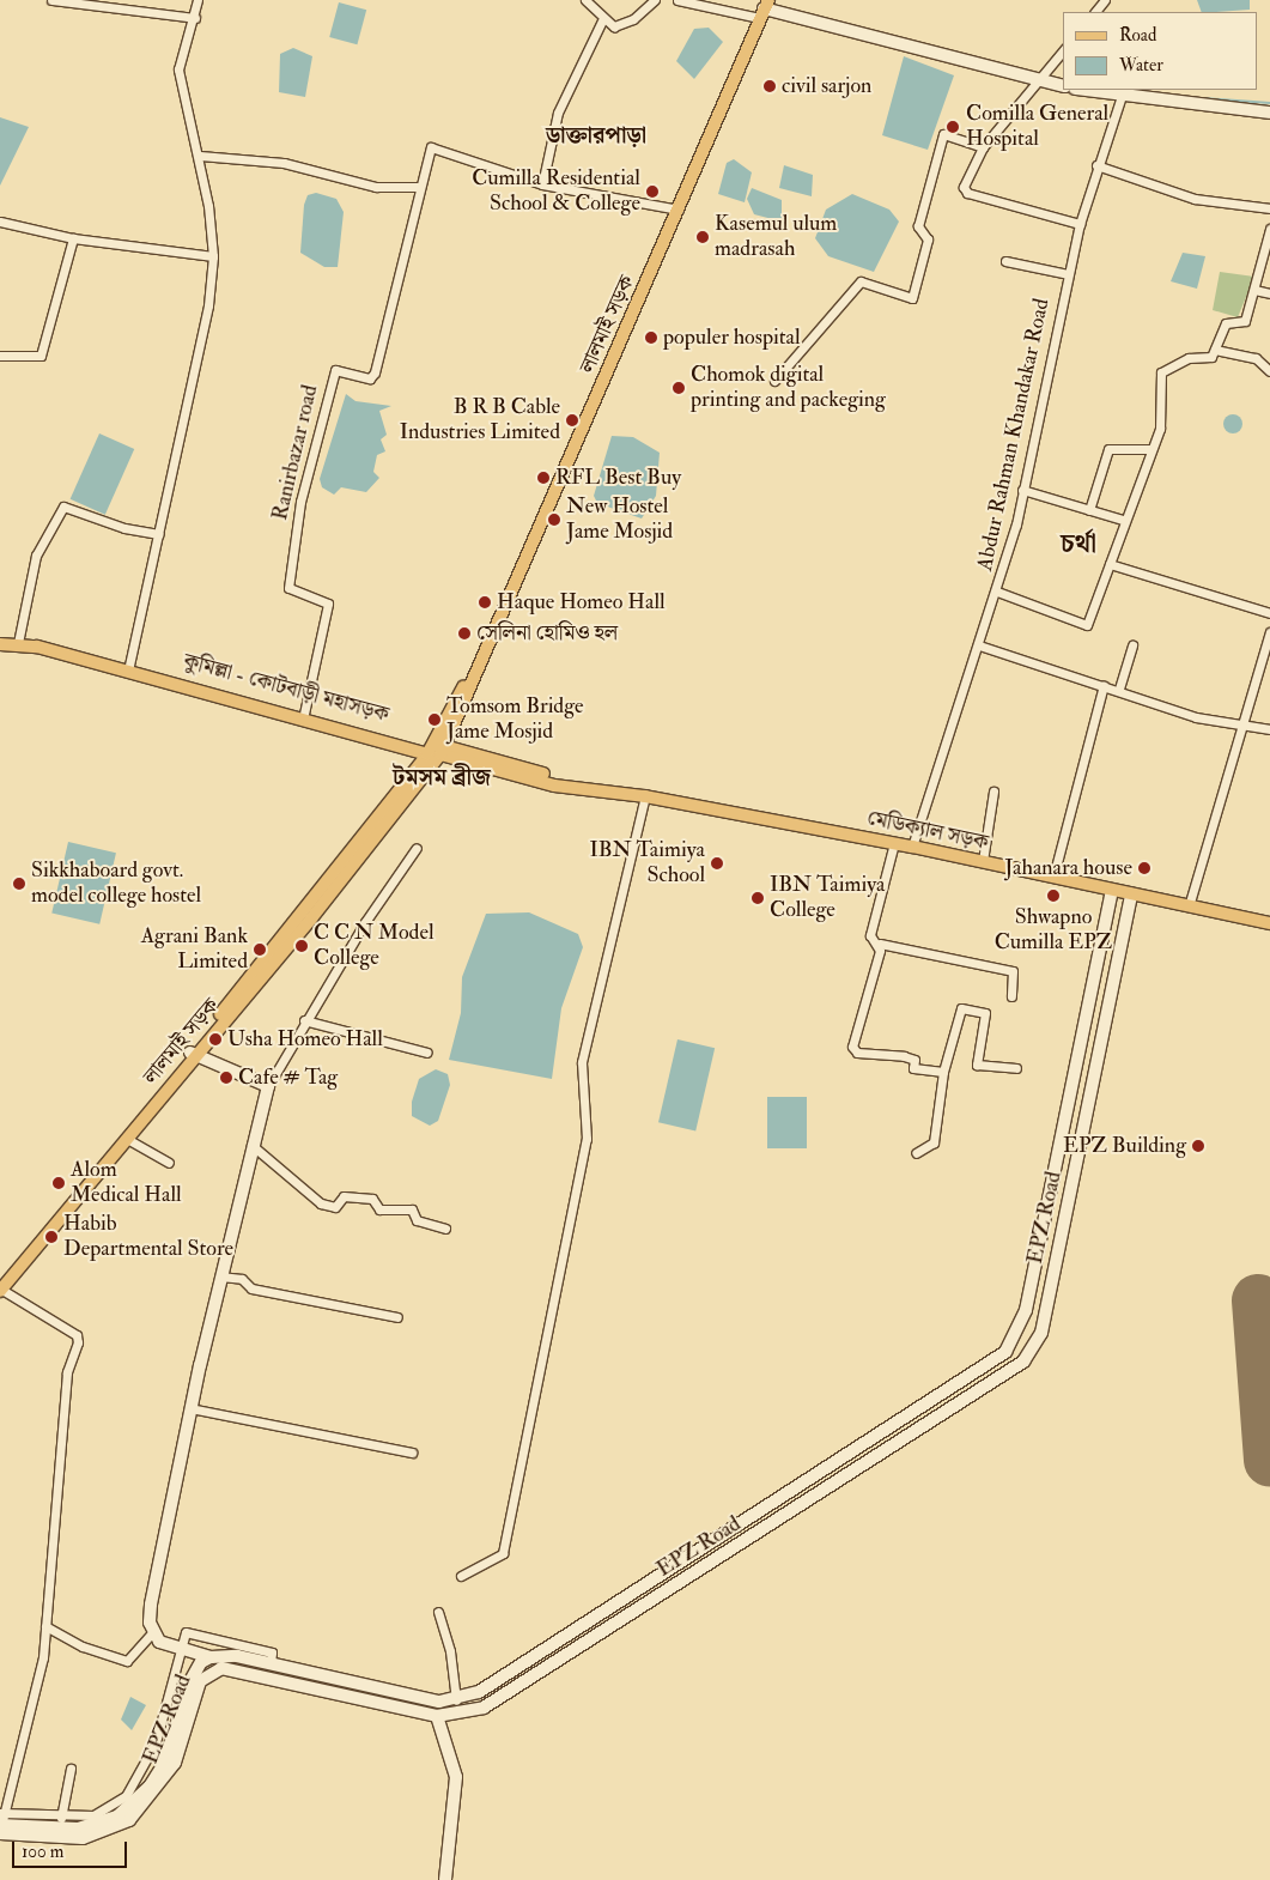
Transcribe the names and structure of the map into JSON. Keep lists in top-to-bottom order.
{
  "streets": {
    "main road": [
      "লালমাই সড়ক",
      "কুমিল্লা - কোটবাড়ী মহাসড়ক",
      "মেডিক্যাল সড়ক",
      "EPZ Road"
    ],
    "street": ["Abdur Rahman Khandakar Road", "Ranirbazar road"]
  },
  "crossings": [
    ["লালমাই সড়ক", "কুমিল্লা - কোটবাড়ী মহাসড়ক"],
    ["লালমাই সড়ক", "মেডিক্যাল সড়ক"],
    ["Abdur Rahman Khandakar Road", "মেডিক্যাল সড়ক"],
    ["Ranirbazar road", "কুমিল্লা - কোটবাড়ী মহাসড়ক"],
    ["কুমিল্লা - কোটবাড়ী মহাসড়ক", "মেডিক্যাল সড়ক"],
    ["মেডিক্যাল সড়ক", "EPZ Road"]
  ],
  "districts": ["ডাক্তারপাড়া", "চর্থা", "টমসম ব্রীজ"],
  "places": [
    "civil sarjon",
    "Comilla General Hospital",
    "Cumilla Residential School & College",
    "Kasemul ulum madrasah",
    "populer hospital",
    "Chomok digital printing and packeging",
    "B R B Cable Industries Limited",
    "RFL Best Buy",
    "New Hostel Jame Mosjid",
    "Haque Homeo Hall",
    "সেলিনা হোমিও হল",
    "Tomsom Bridge Jame Mosjid",
    "IBN Taimiya School",
    "Jahanara house",
    "Sikkhaboard govt. model college hostel",
    "Shwapno Cumilla EPZ",
    "IBN Taimiya College",
    "C C N Model College",
    "Agrani Bank Limited",
    "Usha Homeo Hall",
    "Cafe # Tag",
    "EPZ Building",
    "Alom Medical Hall",
    "Habib Departmental Store"
  ],
  "legend": ["Road", "Water"],
  "scale_bar": "100 m"
}
